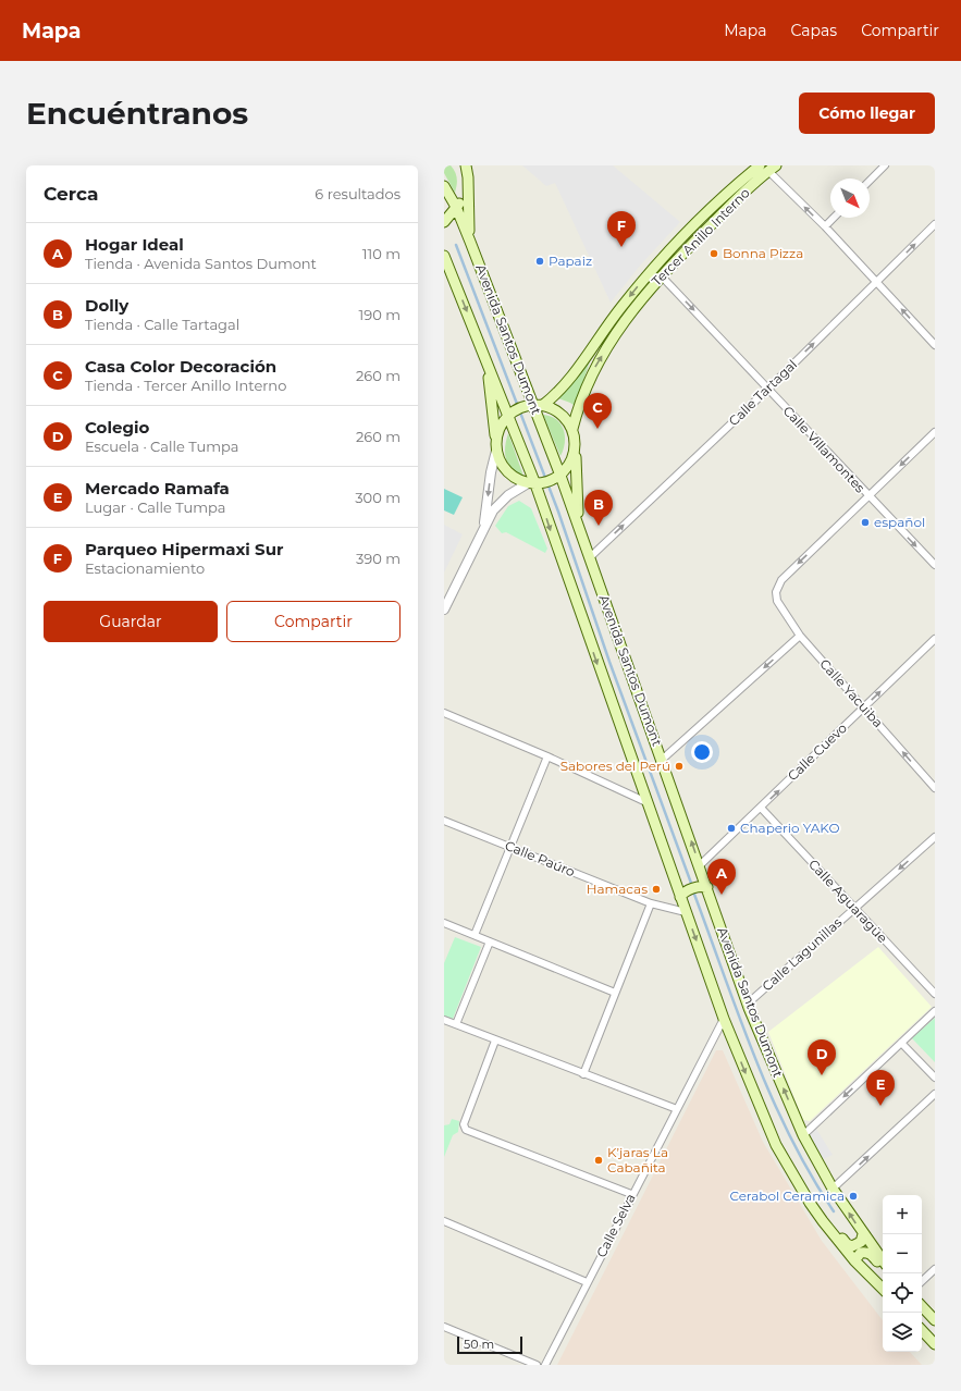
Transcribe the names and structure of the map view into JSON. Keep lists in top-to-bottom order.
{
  "streets": {
    "main road": ["Tercer Anillo Interno", "Avenida Santos Dumont"],
    "street": [
      "Calle Tartagal",
      "Calle Villamontes",
      "Calle Yacuiba",
      "Calle Cuevo",
      "Calle Paúro",
      "Calle Aguaragüe",
      "Calle Lagunillas",
      "Calle Selva"
    ]
  },
  "crossings": [
    ["Tercer Anillo Interno", "Avenida Santos Dumont"],
    ["Tercer Anillo Interno", "Calle Villamontes"],
    ["Avenida Santos Dumont", "Calle Tartagal"],
    ["Avenida Santos Dumont", "Calle Cuevo"],
    ["Avenida Santos Dumont", "Calle Paúro"],
    ["Avenida Santos Dumont", "Calle Lagunillas"],
    ["Avenida Santos Dumont", "Calle Selva"],
    ["Calle Tartagal", "Calle Villamontes"],
    ["Calle Villamontes", "Calle Yacuiba"],
    ["Calle Yacuiba", "Calle Cuevo"],
    ["Calle Cuevo", "Calle Aguaragüe"],
    ["Calle Aguaragüe", "Calle Lagunillas"]
  ],
  "one_way": [
    "Calle Tartagal",
    "Calle Villamontes",
    "Calle Cuevo",
    "Calle Lagunillas"
  ],
  "places": [
    "Bonna Pizza",
    "Papaiz",
    "español",
    "Sabores del Perú",
    "Chaperio YAKO",
    "Hamacas",
    "K’jaras La Cabañita",
    "Cerabol Ceramica"
  ],
  "scale_bar": "50 m",
  "north": "bottom right",
  "page": {
    "header": "Mapa",
    "nav": ["Mapa", "Capas", "Compartir"],
    "buttons": [
      "Cómo llegar",
      ["Guardar", "Compartir"]
    ],
    "title": "Encuéntranos",
    "heading": ["Cerca", "6 resultados"],
    "pins": [
      "F",
      "C",
      "B",
      "A",
      "D",
      "E"
    ],
    "list": [
      {
        "mark": "A",
        "name": "Hogar Ideal",
        "note": "Tienda · Avenida Santos Dumont",
        "value": "110 m"
      },
      {
        "mark": "B",
        "name": "Dolly",
        "note": "Tienda · Calle Tartagal",
        "value": "190 m"
      },
      {
        "mark": "C",
        "name": "Casa Color Decoración",
        "note": "Tienda · Tercer Anillo Interno",
        "value": "260 m"
      },
      {
        "mark": "D",
        "name": "Colegio",
        "note": "Escuela · Calle Tumpa",
        "value": "260 m"
      },
      {
        "mark": "E",
        "name": "Mercado Ramafa",
        "note": "Lugar · Calle Tumpa",
        "value": "300 m"
      },
      {
        "mark": "F",
        "name": "Parqueo Hipermaxi Sur",
        "note": "Estacionamiento",
        "value": "390 m"
      }
    ],
    "map_buttons": ["+", "−"],
    "scale": "50 m"
  }
}
